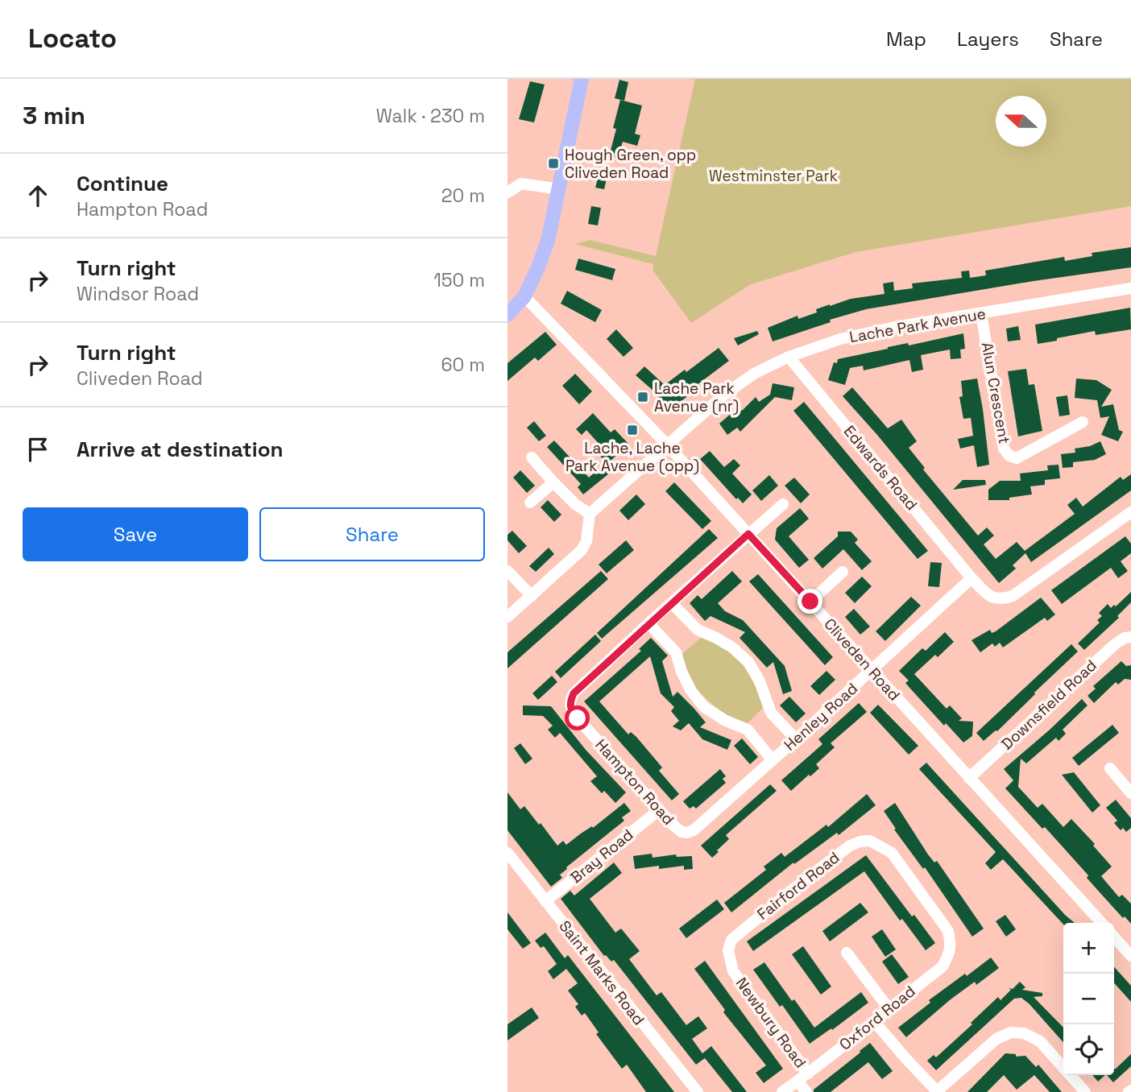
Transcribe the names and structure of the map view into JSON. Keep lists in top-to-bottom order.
{
  "streets": {
    "street": [
      "Lache Park Avenue",
      "Alun Crescent",
      "Edwards Road",
      "Cliveden Road",
      "Downsfield Road",
      "Henley Road",
      "Hampton Road",
      "Bray Road",
      "Fairford Road",
      "Saint Marks Road",
      "Oxford Road",
      "Newbury Road"
    ]
  },
  "crossings": [
    ["Lache Park Avenue", "Alun Crescent"],
    ["Lache Park Avenue", "Edwards Road"],
    ["Lache Park Avenue", "Cliveden Road"],
    ["Edwards Road", "Henley Road"],
    ["Cliveden Road", "Downsfield Road"],
    ["Cliveden Road", "Henley Road"],
    ["Henley Road", "Hampton Road"],
    ["Hampton Road", "Bray Road"],
    ["Bray Road", "Saint Marks Road"],
    ["Fairford Road", "Oxford Road"],
    ["Fairford Road", "Newbury Road"],
    ["Oxford Road", "Newbury Road"]
  ],
  "parks": ["Westminster Park"],
  "places": {
    "transit": ["Hough Green, opp Cliveden Road", "Lache Park Avenue (nr)", "Lache, Lache Park Avenue (opp)"]
  },
  "north": "left",
  "page": {
    "header": "Locato",
    "nav": ["Map", "Layers", "Share"],
    "heading": ["3 min", "Walk · 230 m"],
    "list": [
      ["Continue", "Hampton Road", "20 m"],
      ["Turn right", "Windsor Road", "150 m"],
      ["Turn right", "Cliveden Road", "60 m"],
      "Arrive at destination"
    ],
    "buttons": ["Save", "Share"],
    "map_buttons": ["+", "−"]
  }
}
